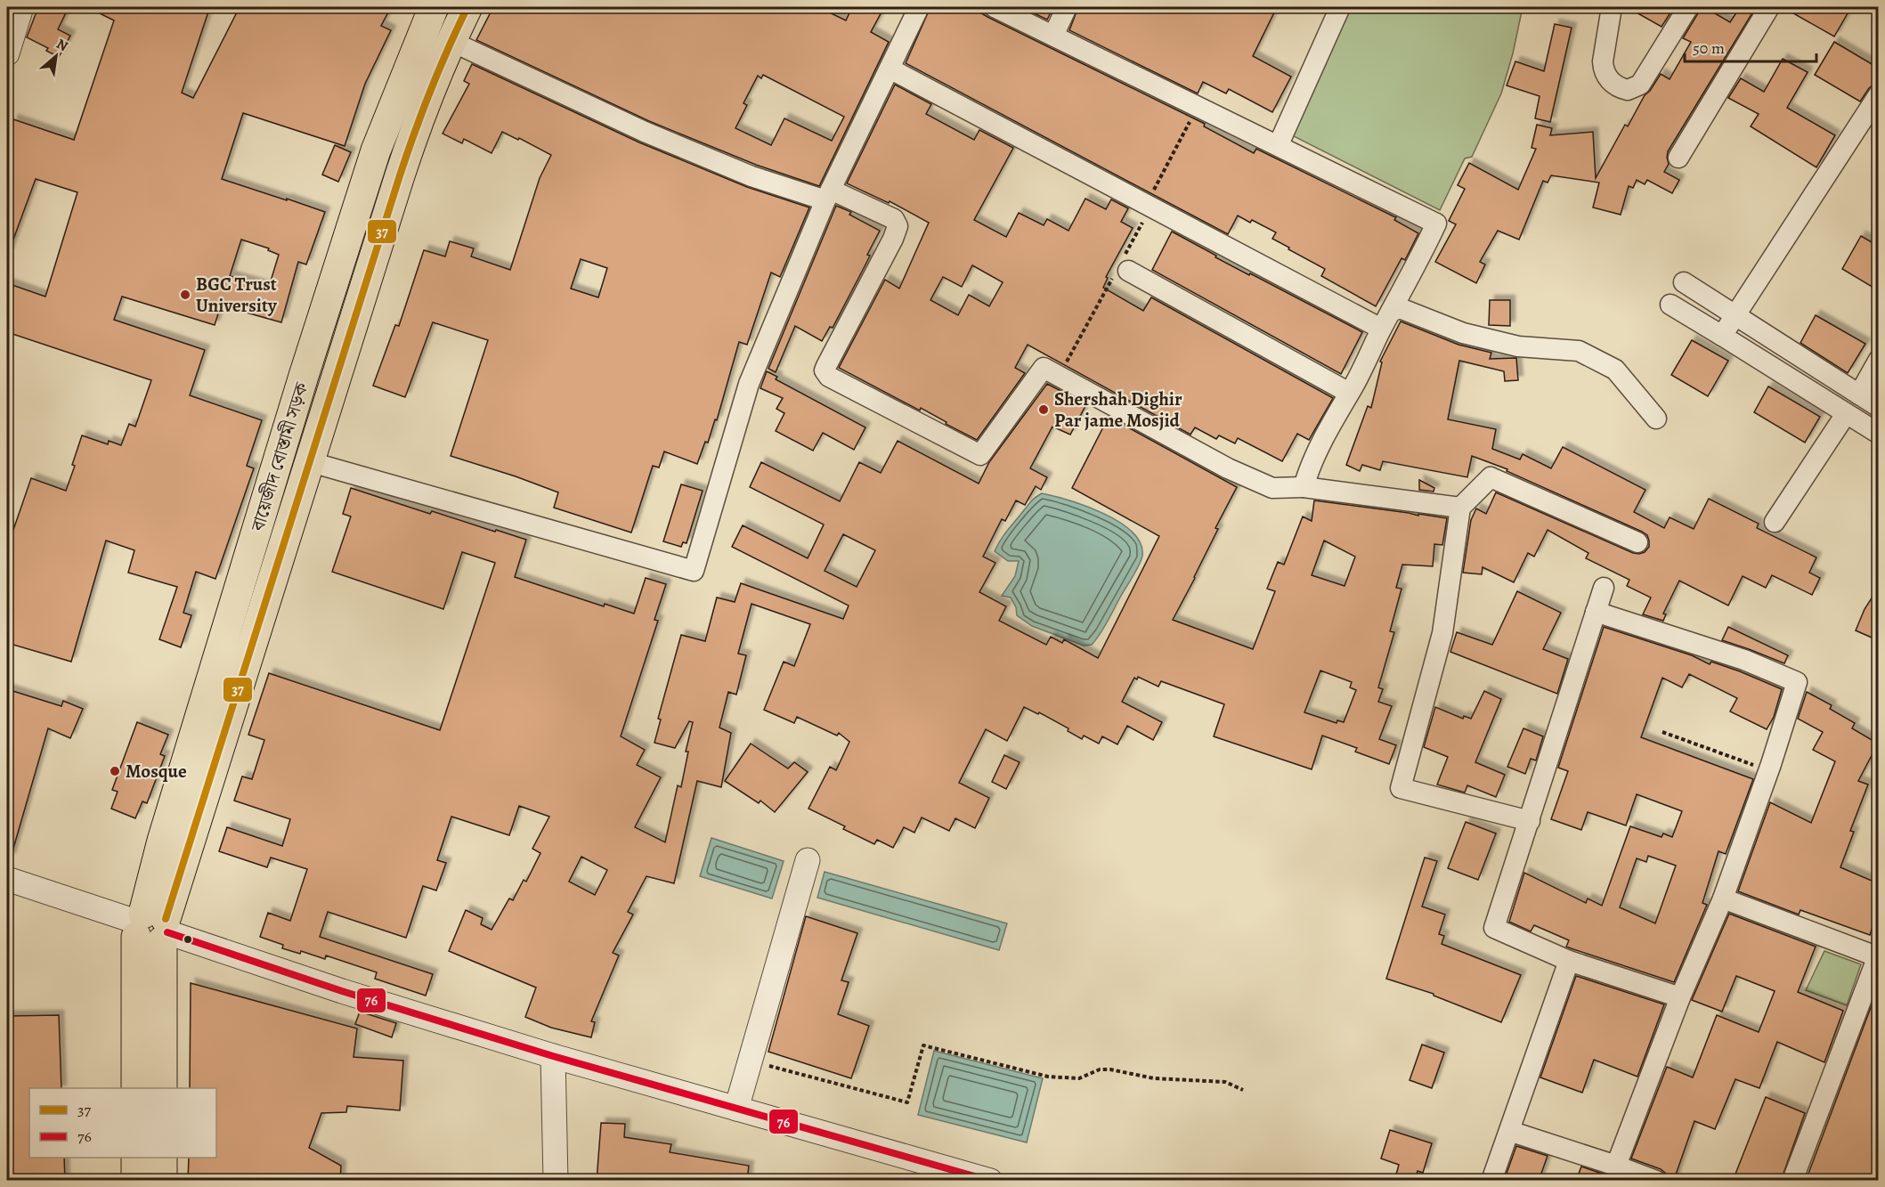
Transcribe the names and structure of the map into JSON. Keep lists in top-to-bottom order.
{
  "streets": {
    "main road": ["বায়েজীদ বোস্তামী সড়ক"]
  },
  "places": ["BGC Trust University", "Shershah Dighir Par jame Mosjid", "Mosque"],
  "lines": ["transit line 37", "transit line 76"],
  "legend": ["37", "76"],
  "scale_bar": "50 m",
  "north": "top right"
}
